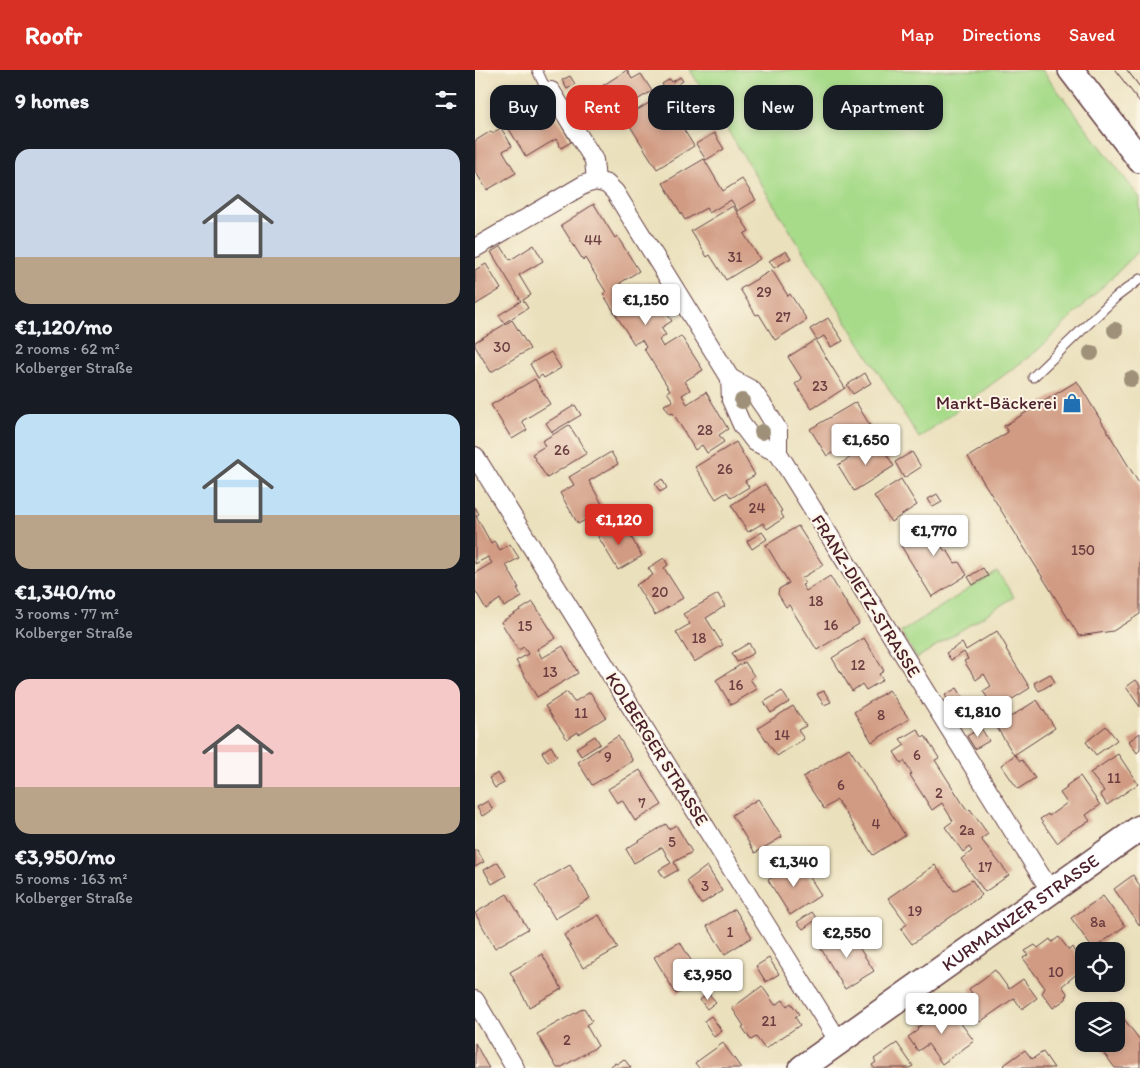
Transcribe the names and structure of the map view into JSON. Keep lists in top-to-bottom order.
{
  "streets": {
    "main road": ["KURMAINZER STRASSE"],
    "street": ["FRANZ-DIETZ-STRASSE", "KOLBERGER STRASSE"]
  },
  "crossings": [
    ["FRANZ-DIETZ-STRASSE", "KURMAINZER STRASSE"],
    ["KOLBERGER STRASSE", "KURMAINZER STRASSE"]
  ],
  "places": {
    "shop": ["Markt-Bäckerei"]
  },
  "house_numbers": [
    "44",
    "31",
    "29",
    "27",
    "30",
    "23",
    "28",
    "26",
    "26",
    "24",
    "150",
    "20",
    "18",
    "16",
    "15",
    "18",
    "12",
    "13",
    "16",
    "11",
    "8",
    "14",
    "6",
    "9",
    "11",
    "6",
    "2",
    "7",
    "4",
    "2a",
    "5",
    "17",
    "3",
    "19",
    "8a",
    "1",
    "10",
    "21",
    "2"
  ],
  "page": {
    "header": "Roofr",
    "nav": ["Map", "Directions", "Saved"],
    "heading": "9 homes",
    "chip": [
      "Buy",
      "Rent",
      "Filters",
      "New",
      "Apartment"
    ],
    "list": [
      {
        "name": "€1,120/mo",
        "note": "2 rooms · 62 m² · Kolberger Straße"
      },
      {
        "name": "€1,340/mo",
        "note": "3 rooms · 77 m² · Kolberger Straße"
      },
      {
        "name": "€3,950/mo",
        "note": "5 rooms · 163 m² · Kolberger Straße"
      }
    ],
    "price": [
      "€1,150",
      "€1,650",
      "€1,120",
      "€1,770",
      "€1,810",
      "€1,340",
      "€2,550",
      "€3,950",
      "€2,000"
    ]
  }
}
